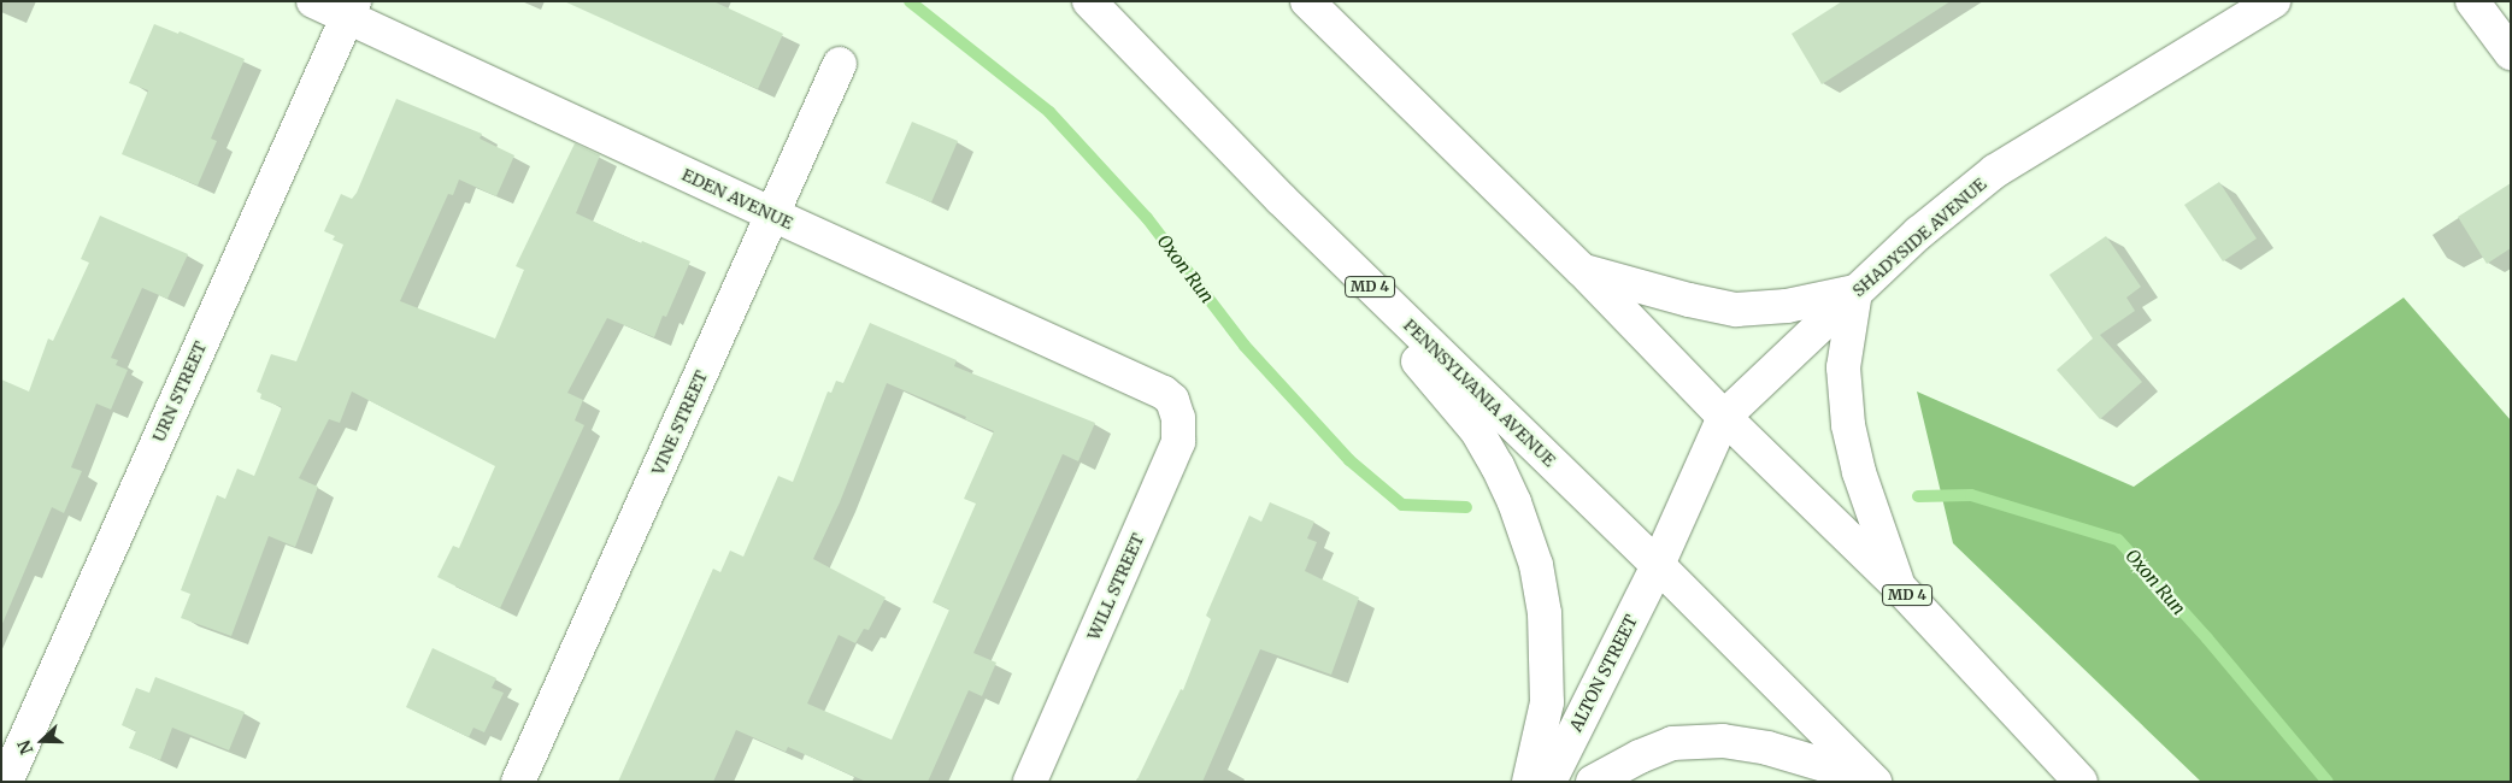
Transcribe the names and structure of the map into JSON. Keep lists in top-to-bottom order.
{
  "streets": {
    "main road": [
      "EDEN AVENUE",
      "SHADYSIDE AVENUE",
      "MD 4",
      "URN STREET",
      "PENNSYLVANIA AVENUE",
      "VINE STREET",
      "WILL STREET",
      "ALTON STREET"
    ]
  },
  "crossings": [
    ["EDEN AVENUE", "URN STREET"],
    ["EDEN AVENUE", "VINE STREET"],
    ["EDEN AVENUE", "WILL STREET"],
    ["SHADYSIDE AVENUE", "MD 4"],
    ["SHADYSIDE AVENUE", "PENNSYLVANIA AVENUE"],
    ["SHADYSIDE AVENUE", "ALTON STREET"],
    ["PENNSYLVANIA AVENUE", "ALTON STREET"]
  ],
  "water": ["Oxon Run"],
  "north": "left"
}
